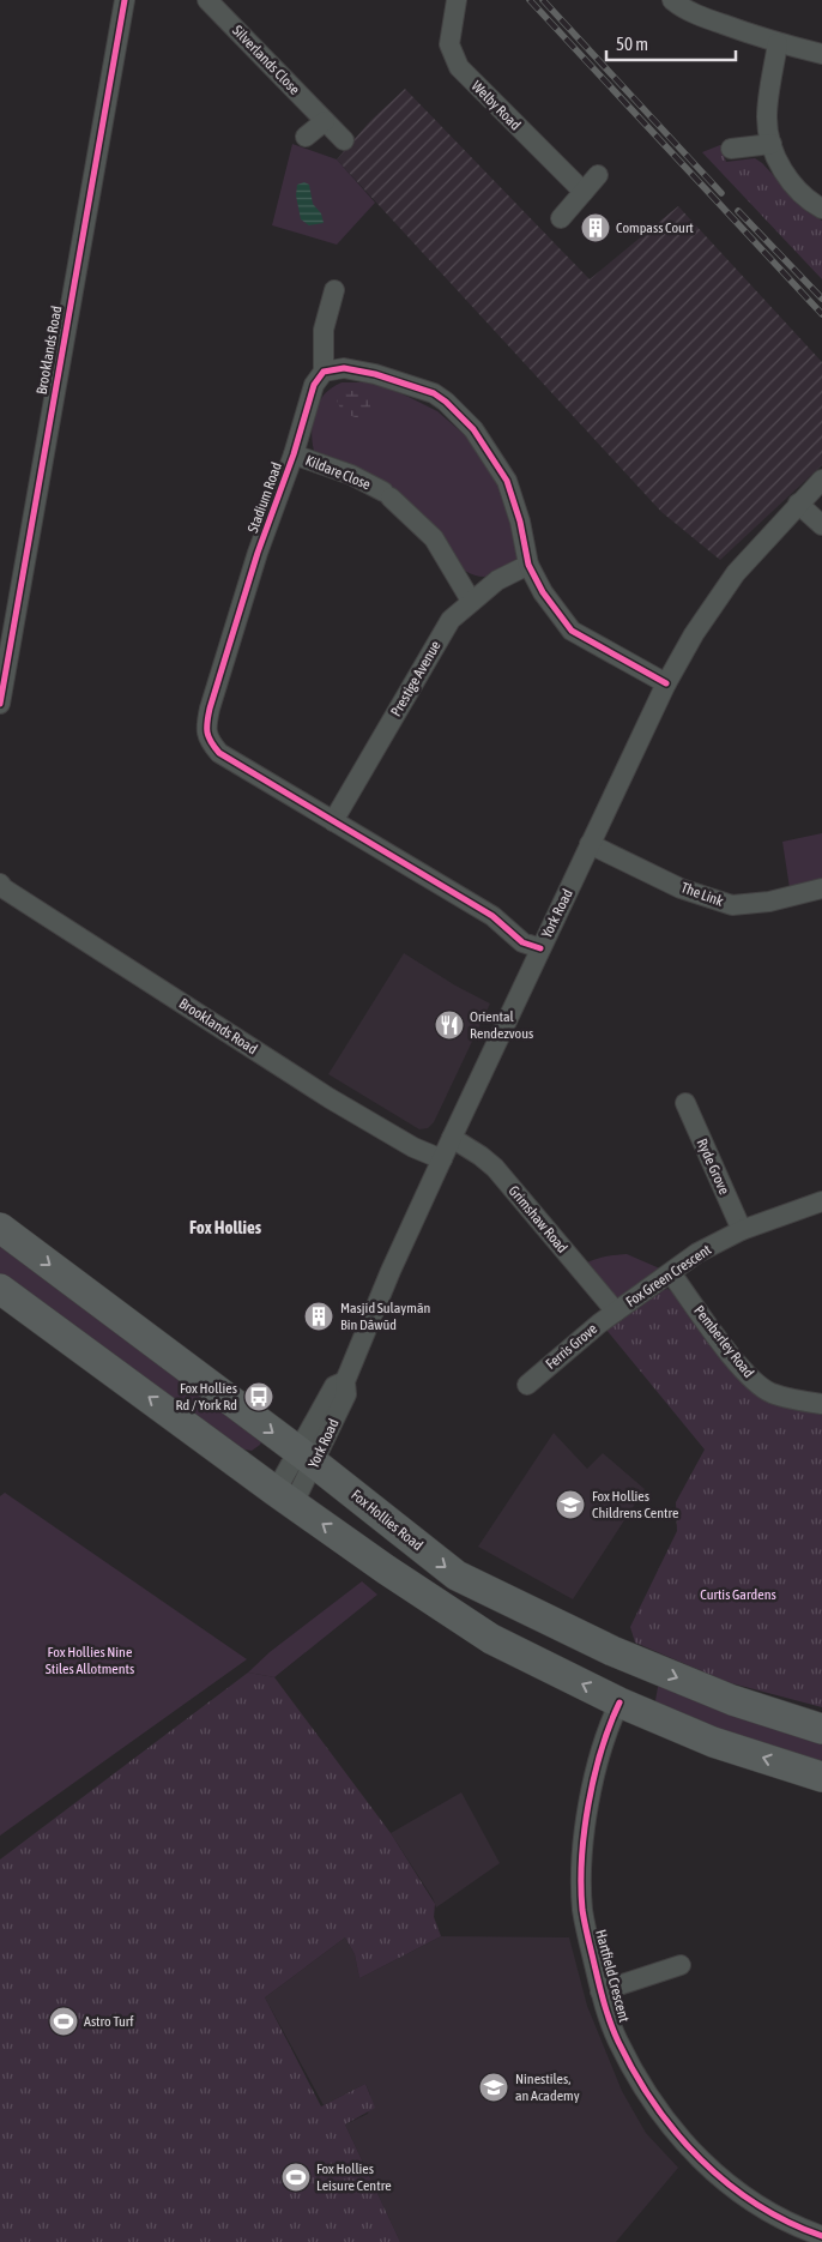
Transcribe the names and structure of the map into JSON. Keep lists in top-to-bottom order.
{
  "streets": {
    "main road": ["Fox Hollies Road"],
    "street": [
      "Silverlands Close",
      "Welby Road",
      "Brooklands Road",
      "Kildare Close",
      "Stadium Road",
      "Prestige Avenue",
      "The Link",
      "York Road",
      "Ryde Grove",
      "Grimshaw Road",
      "Fox Green Crescent",
      "Pemberley Road",
      "Ferris Grove",
      "Hartfield Crescent"
    ]
  },
  "crossings": [
    ["Brooklands Road", "York Road"],
    ["Kildare Close", "Stadium Road"],
    ["Kildare Close", "Prestige Avenue"],
    ["Stadium Road", "Prestige Avenue"],
    ["Stadium Road", "York Road"],
    ["The Link", "York Road"],
    ["York Road", "Grimshaw Road"],
    ["York Road", "Fox Hollies Road"],
    ["Ryde Grove", "Fox Green Crescent"],
    ["Grimshaw Road", "Fox Green Crescent"],
    ["Grimshaw Road", "Ferris Grove"],
    ["Fox Green Crescent", "Pemberley Road"],
    ["Fox Green Crescent", "Ferris Grove"]
  ],
  "districts": ["Fox Hollies"],
  "parks": ["Curtis Gardens", "Fox Hollies Nine Stiles Allotments"],
  "places": {
    "building": ["Compass Court", "Masjid Sulaymān Bin Dāwūd"],
    "restaurant": ["Oriental Rendezvous"],
    "bus stop": ["Fox Hollies Rd / York Rd"],
    "school or university": ["Fox Hollies Childrens Centre", "Ninestiles, an Academy"],
    "sports": ["Astro Turf", "Fox Hollies Leisure Centre"]
  },
  "scale_bar": "50 m"
}
